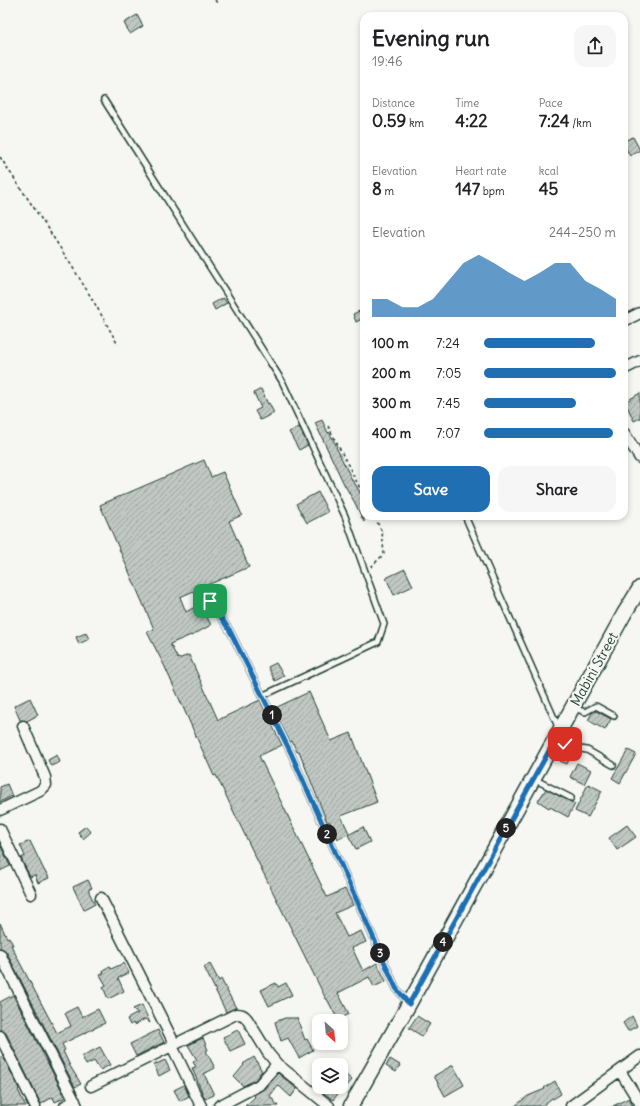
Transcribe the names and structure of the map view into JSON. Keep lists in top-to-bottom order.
{
  "streets": {
    "main road": ["Mabini Street"]
  },
  "north": "bottom right",
  "page": {
    "heading": ["Evening run", "19:46"],
    "stats": [
      ["Distance", "0.59 km"],
      ["Time", "4:22"],
      ["Pace", "7:24 /km"],
      ["Elevation", "8 m"],
      ["Heart rate", "147 bpm"],
      ["kcal", "45"]
    ],
    "chart": ["Elevation", "244–250 m"],
    "list": [
      {
        "name": "100 m",
        "note": "7:24"
      },
      {
        "name": "200 m",
        "note": "7:05"
      },
      {
        "name": "300 m",
        "note": "7:45"
      },
      {
        "name": "400 m",
        "note": "7:07"
      }
    ],
    "buttons": ["Save", "Share"],
    "pins": [
      "1",
      "5",
      "2",
      "4",
      "3"
    ]
  }
}
